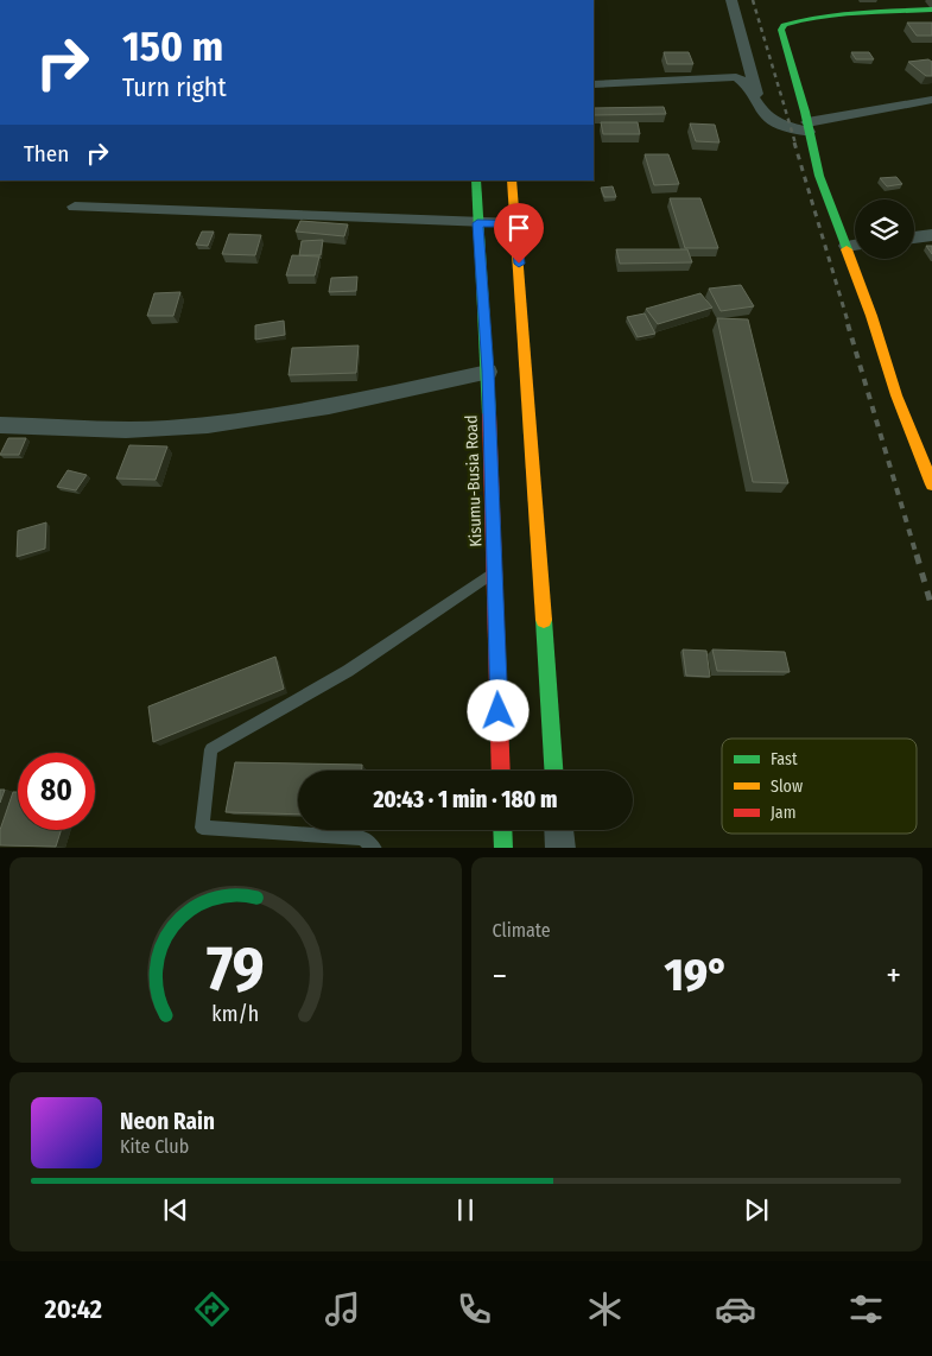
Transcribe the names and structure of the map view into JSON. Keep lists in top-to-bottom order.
{
  "streets": {
    "main road": ["Kisumu-Busia Road"]
  },
  "legend": ["Fast", "Slow", "Jam"],
  "page": {
    "turn": ["150 m", "Turn right"],
    "then": "Then",
    "limit": "80",
    "trip": "20:43 · 1 min · 180 m",
    "tile": "Climate",
    "heat": ["−", "19°", "+"],
    "song": ["Neon Rain", "Kite Club"],
    "tabs": "20:42",
    "gauge": ["79", "km/h"]
  }
}
